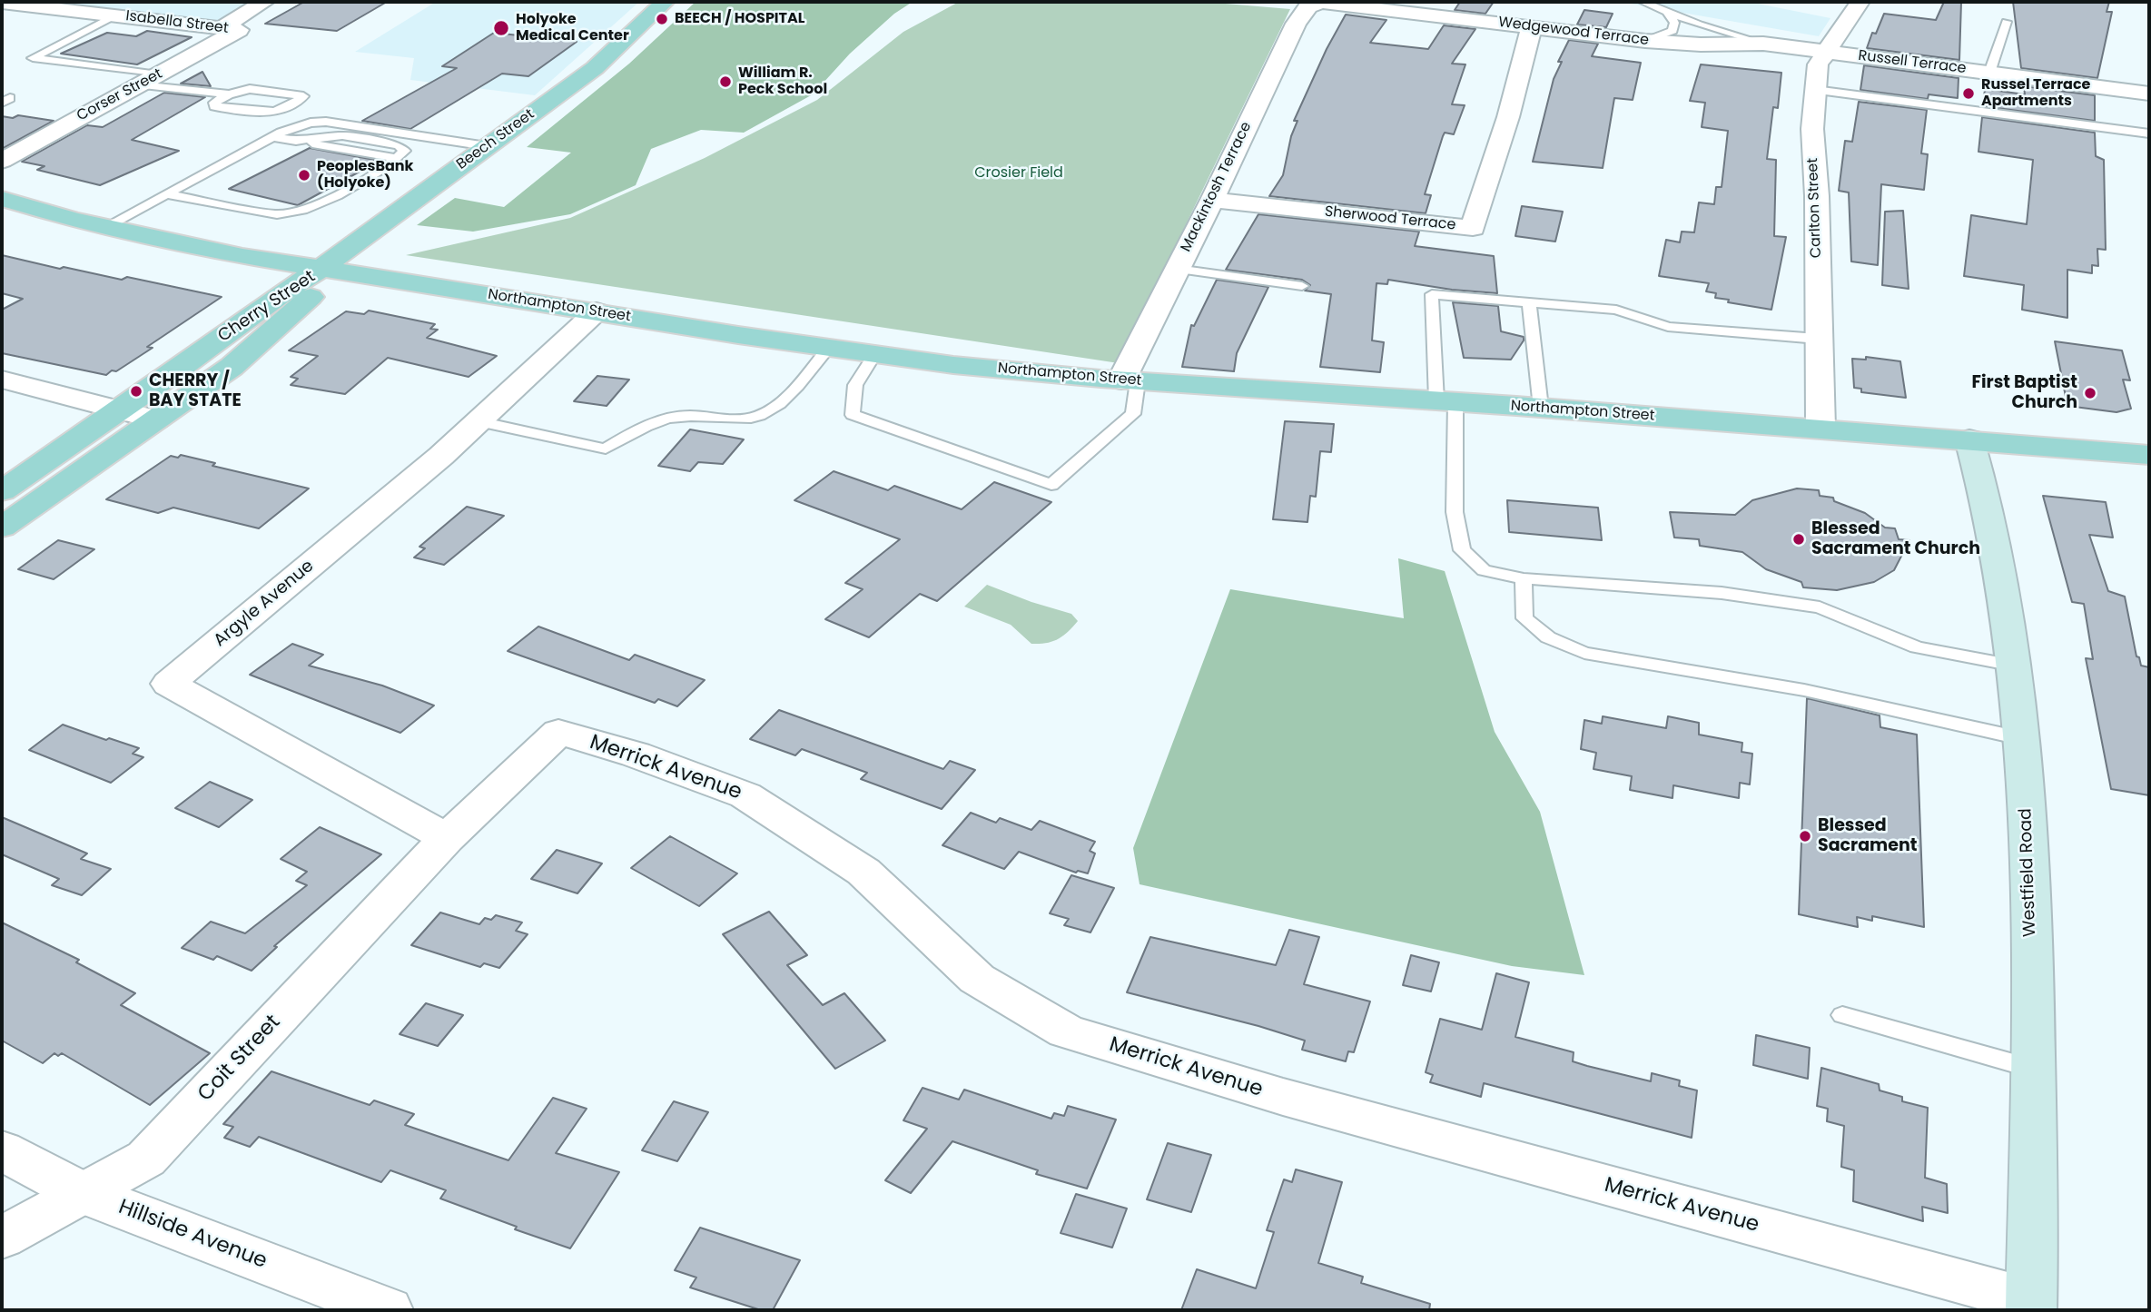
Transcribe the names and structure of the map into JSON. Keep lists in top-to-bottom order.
{
  "streets": {
    "main road": [
      "Beech Street",
      "Northampton Street",
      "Cherry Street",
      "Westfield Road"
    ],
    "street": [
      "Isabella Street",
      "Wedgewood Terrace",
      "Russell Terrace",
      "Corser Street",
      "Mackintosh Terrace",
      "Carlton Street",
      "Sherwood Terrace",
      "Argyle Avenue",
      "Merrick Avenue",
      "Coit Street",
      "Hillside Avenue"
    ]
  },
  "crossings": [
    ["Isabella Street", "Corser Street"],
    ["Wedgewood Terrace", "Russell Terrace"],
    ["Wedgewood Terrace", "Mackintosh Terrace"],
    ["Wedgewood Terrace", "Carlton Street"],
    ["Wedgewood Terrace", "Sherwood Terrace"],
    ["Russell Terrace", "Carlton Street"],
    ["Beech Street", "Northampton Street"],
    ["Beech Street", "Cherry Street"],
    ["Mackintosh Terrace", "Sherwood Terrace"],
    ["Mackintosh Terrace", "Northampton Street"],
    ["Carlton Street", "Northampton Street"],
    ["Northampton Street", "Cherry Street"],
    ["Northampton Street", "Argyle Avenue"],
    ["Northampton Street", "Westfield Road"],
    ["Argyle Avenue", "Merrick Avenue"],
    ["Argyle Avenue", "Coit Street"],
    ["Merrick Avenue", "Westfield Road"],
    ["Merrick Avenue", "Coit Street"],
    ["Coit Street", "Hillside Avenue"]
  ],
  "parks": ["Crosier Field"],
  "places": [
    "BEECH / HOSPITAL",
    "Holyoke Medical Center",
    "William R. Peck School",
    "Russel Terrace Apartments",
    "PeoplesBank (Holyoke)",
    "CHERRY / BAY STATE",
    "First Baptist Church",
    "Blessed Sacrament Church",
    "Blessed Sacrament"
  ]
}
